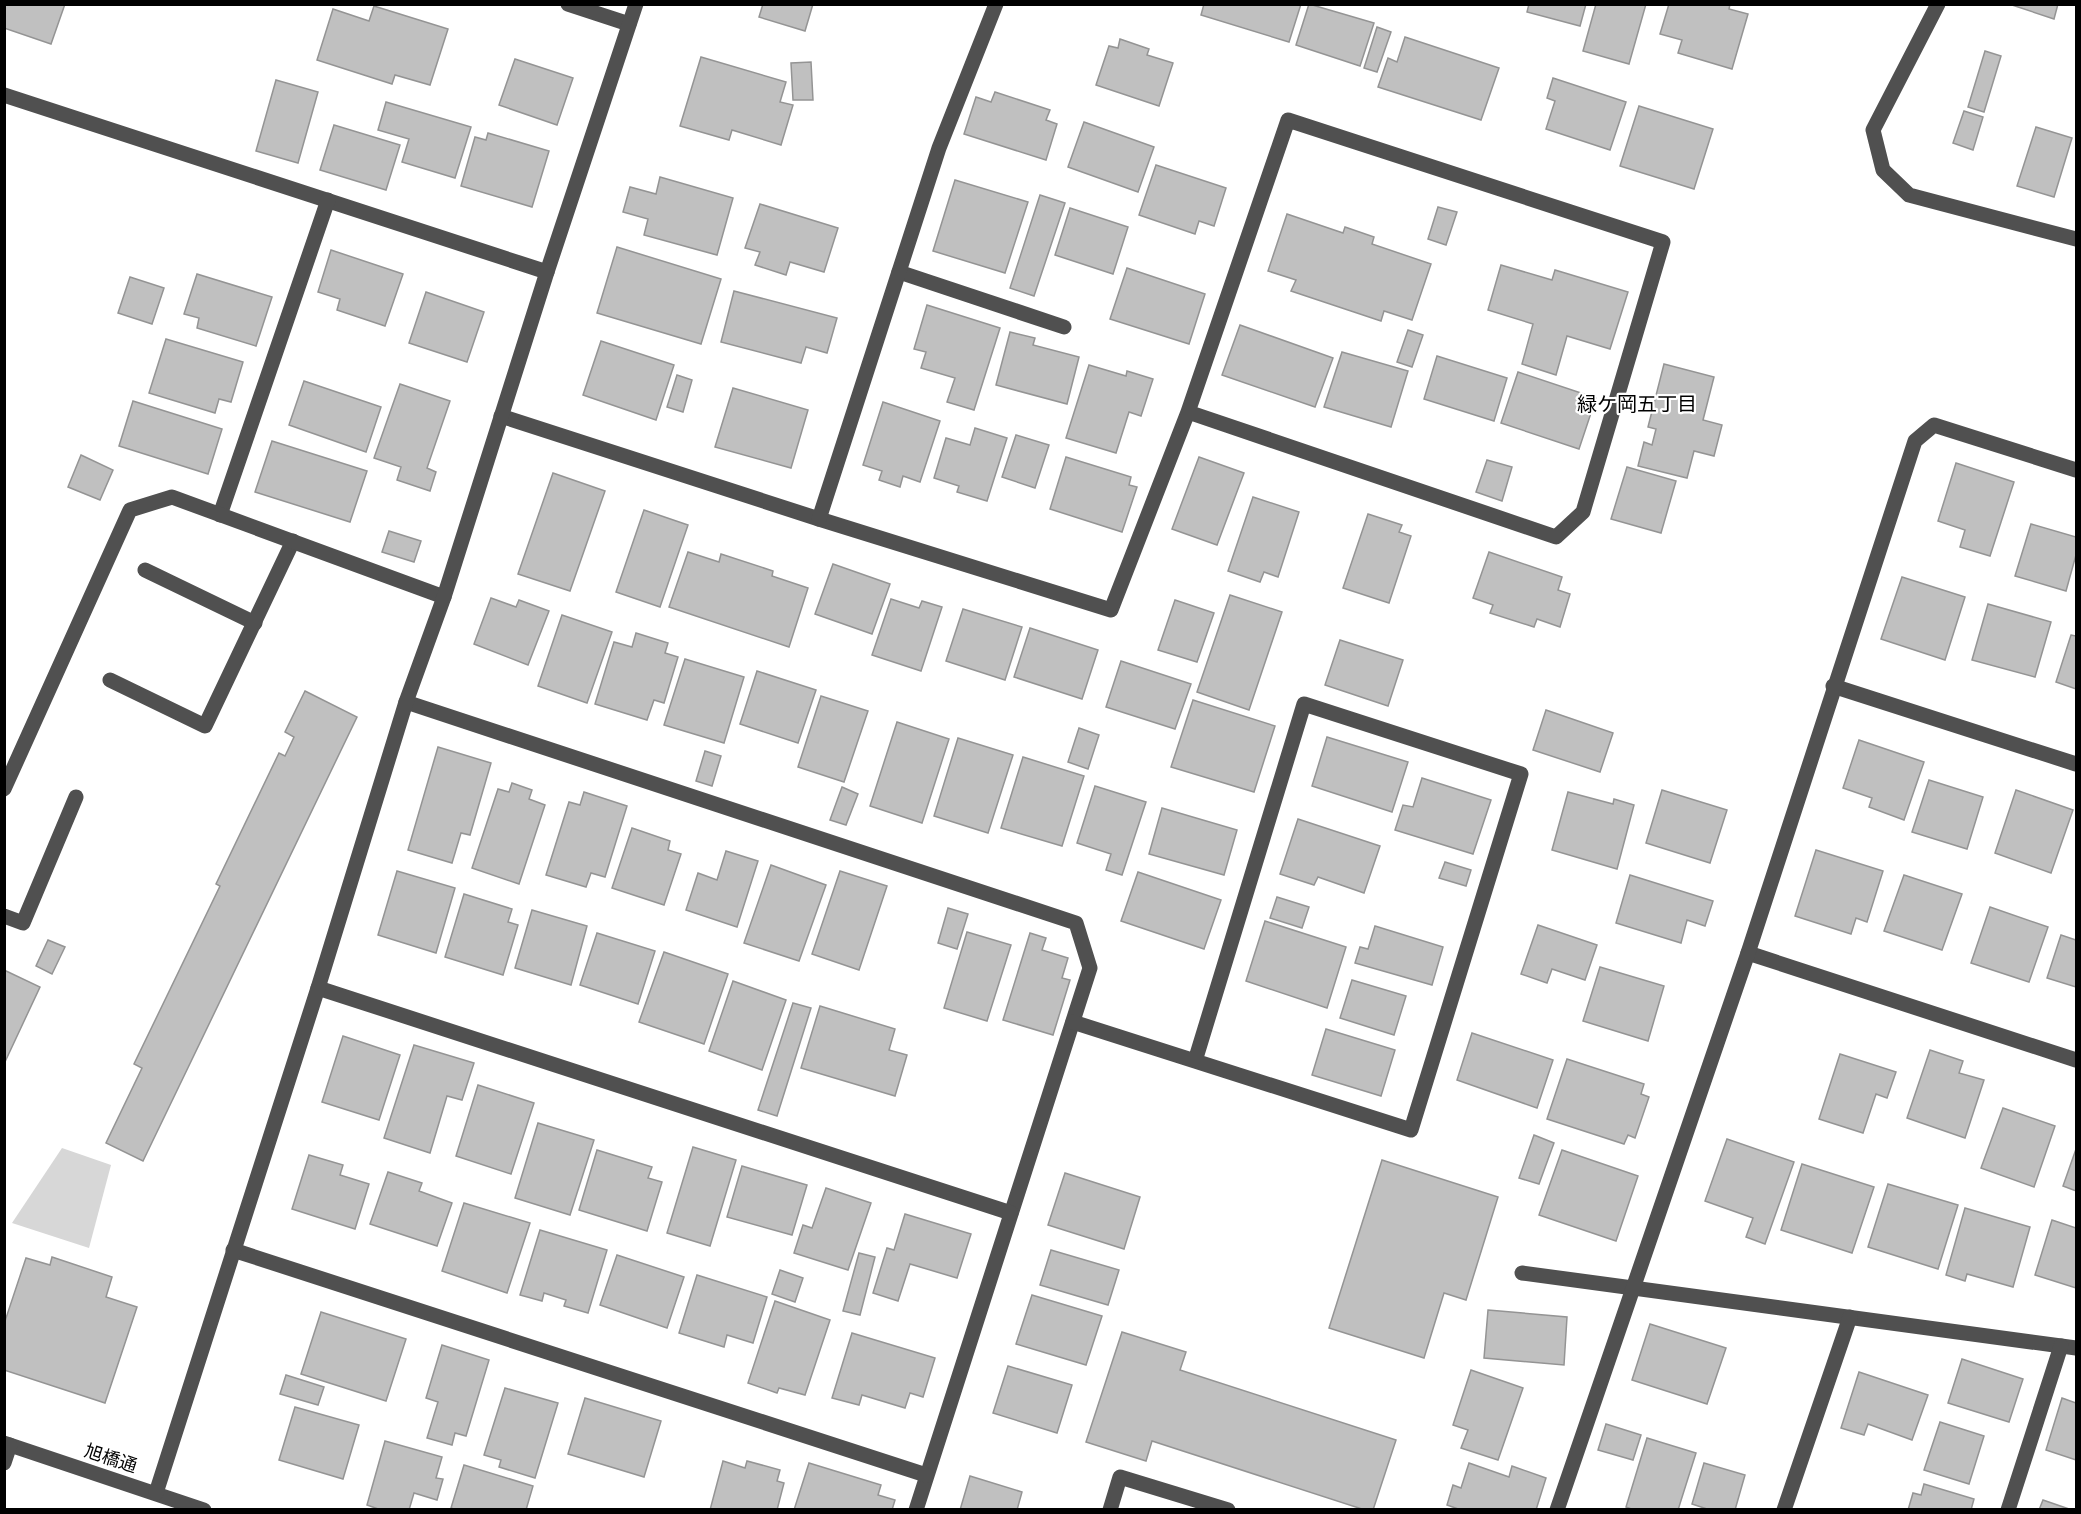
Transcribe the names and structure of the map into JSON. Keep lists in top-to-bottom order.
{
  "streets": {
    "street": ["旭橋通"]
  },
  "districts": ["緑ケ岡五丁目"]
}
